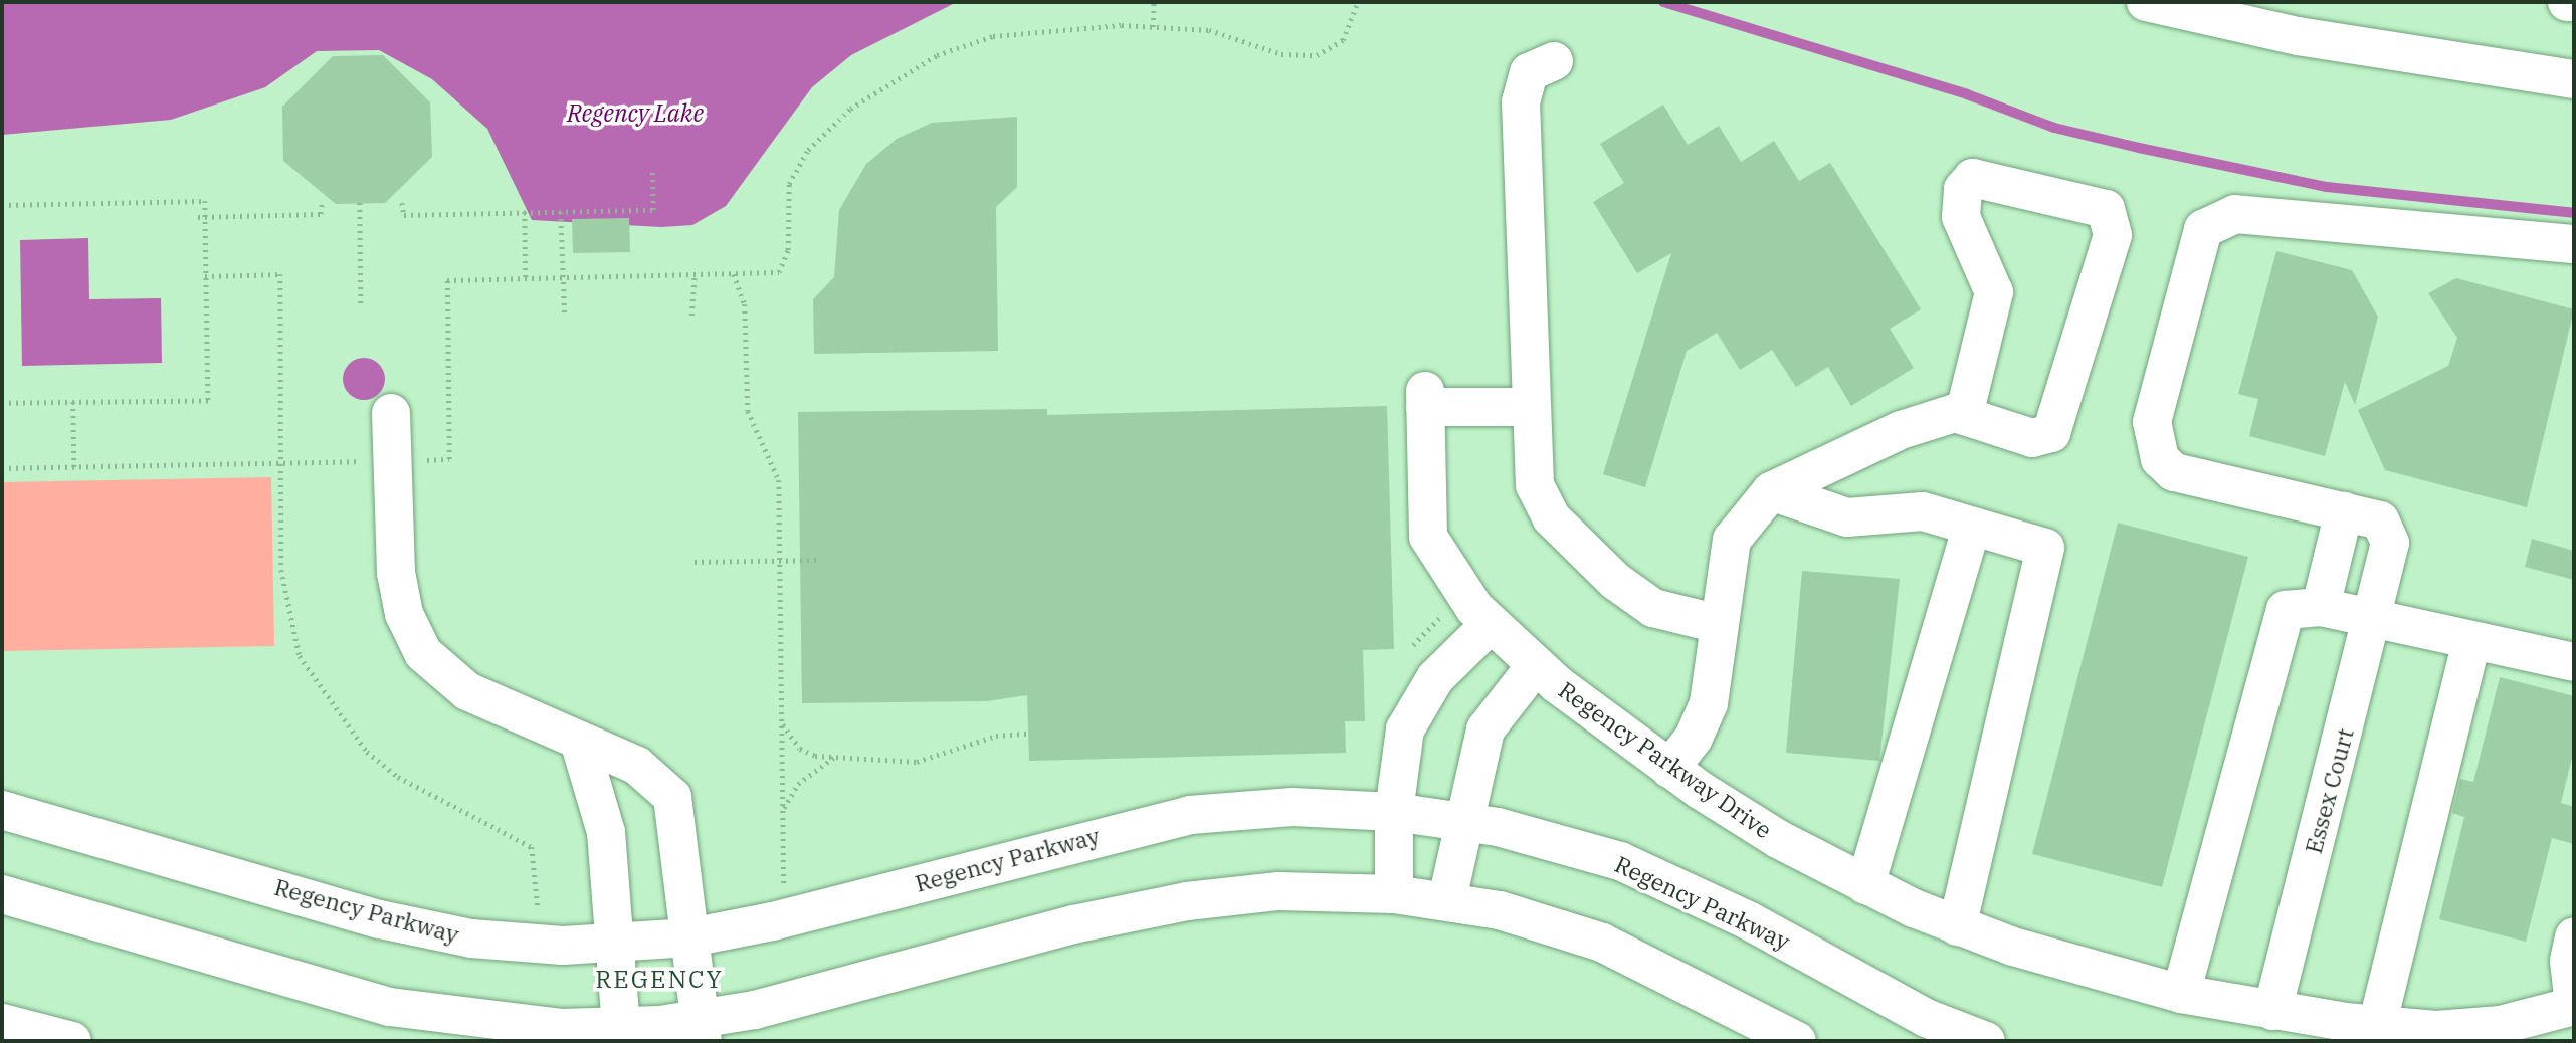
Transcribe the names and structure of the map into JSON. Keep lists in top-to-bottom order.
{
  "streets": {
    "main road": ["Regency Parkway Drive", "Essex Court", "Regency Parkway"]
  },
  "crossings": [
    ["Regency Parkway Drive", "Essex Court"],
    ["Regency Parkway Drive", "Regency Parkway"]
  ],
  "districts": ["REGENCY"],
  "water": ["Regency Lake"]
}
